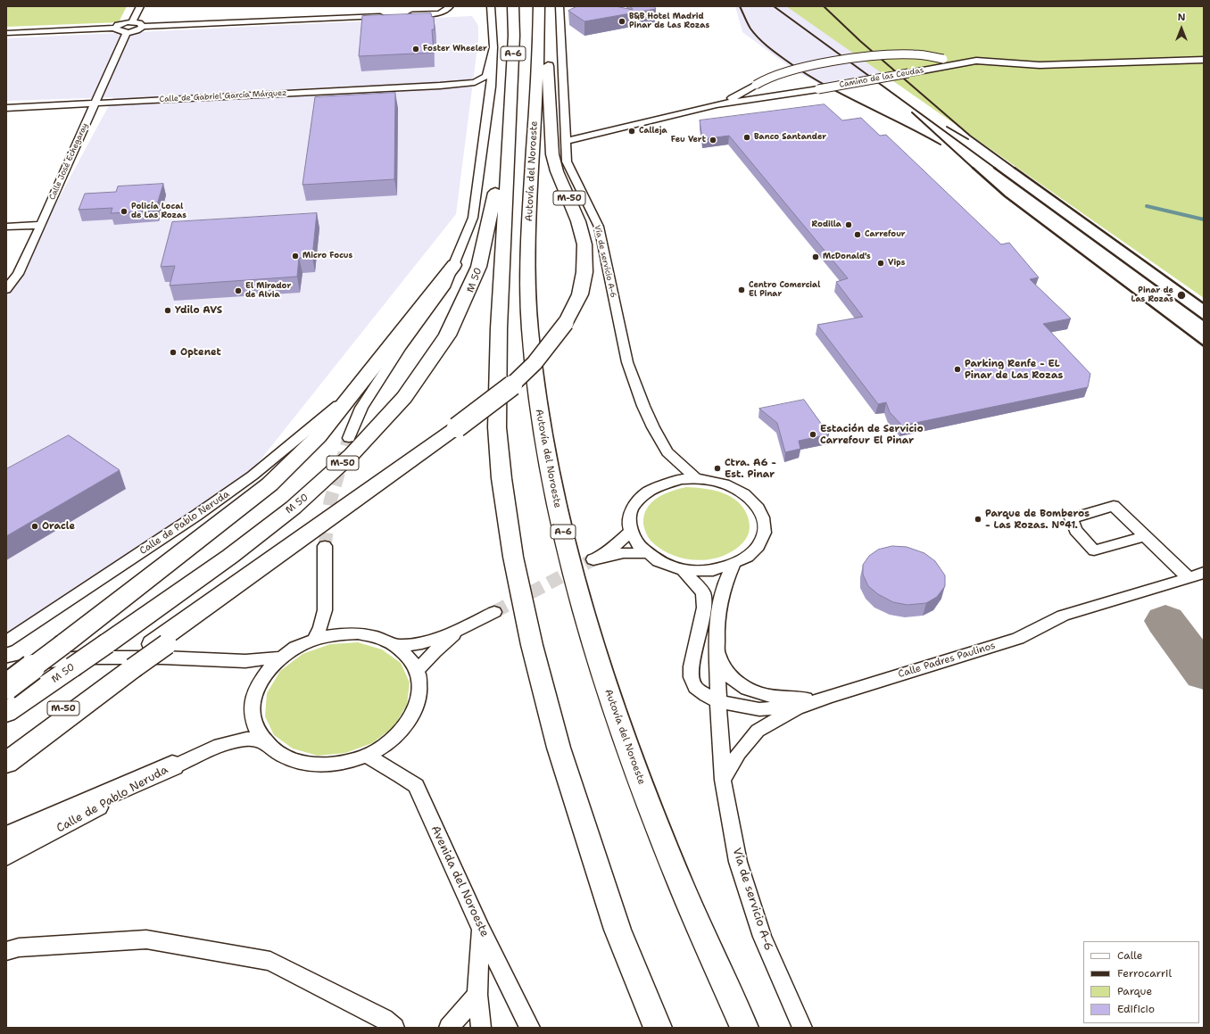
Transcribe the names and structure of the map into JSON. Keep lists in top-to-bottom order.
{
  "streets": {
    "highway": [
      "A-6",
      "Autovía del Noroeste",
      "M-50",
      "M 50"
    ],
    "street": [
      "Camino de las Ceudas",
      "Calle de Gabriel García Márquez",
      "Calle José Echegaray",
      "Vía de servicio A-6",
      "Calle de Pablo Neruda",
      "Calle Padres Paulinos",
      "Avenida del Noroeste"
    ]
  },
  "crossings": [
    ["A-6", "M 50"],
    ["Camino de las Ceudas", "Vía de servicio A-6"],
    ["Calle de Gabriel García Márquez", "Calle José Echegaray"],
    ["Vía de servicio A-6", "Calle Padres Paulinos"]
  ],
  "places": [
    "B&B Hotel Madrid Pinar de Las Rozas",
    "Foster Wheeler",
    "Calleja",
    "Banco Santander",
    "Feu Vert",
    "Policía Local de Las Rozas",
    "Rodilla",
    "Carrefour",
    "Micro Focus",
    "McDonald's",
    "Vips",
    "Centro Comercial El Pinar",
    "El Mirador de Alvia",
    "Pinar de Las Rozas",
    "Ydilo AVS",
    "Optenet",
    "Parking Renfe - EL Pinar de Las Rozas",
    "Estación de Servicio Carrefour El Pinar",
    "Ctra. A6 - Est. Pinar",
    "Parque de Bomberos - Las Rozas. Nº41.",
    "Oracle"
  ],
  "legend": [
    "Calle",
    "Ferrocarril",
    "Parque",
    "Edificio"
  ],
  "north": "top"
}
